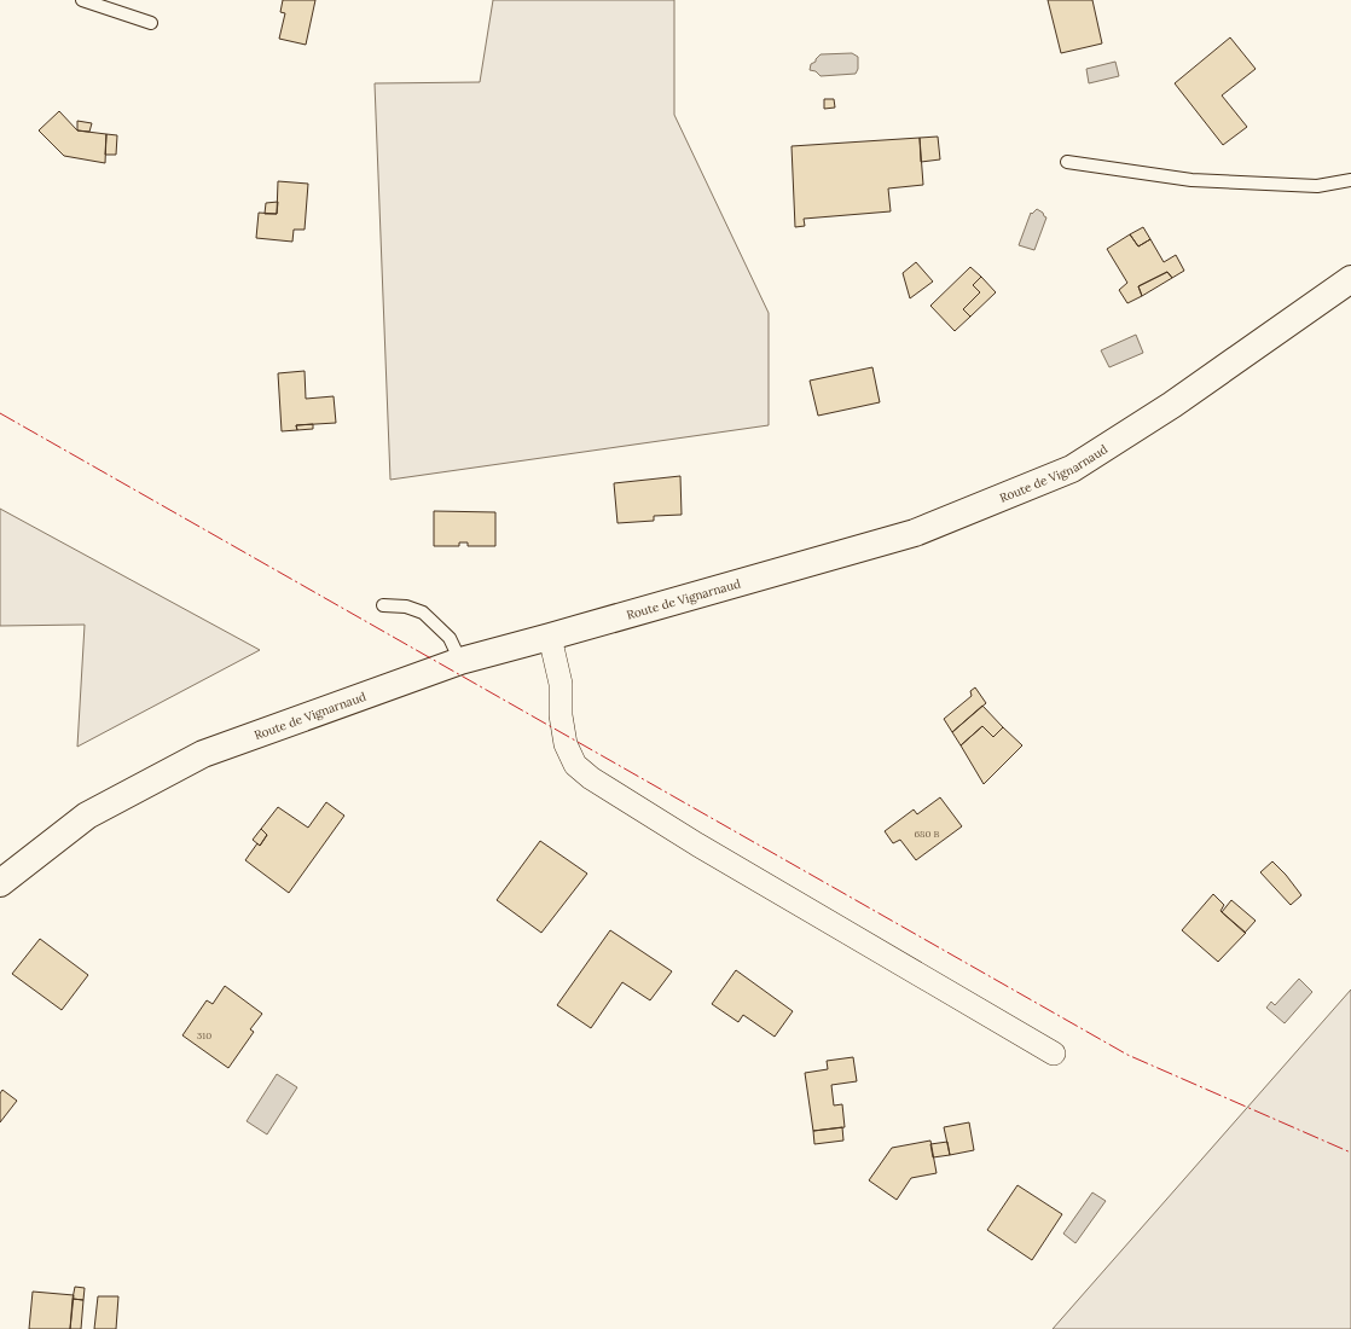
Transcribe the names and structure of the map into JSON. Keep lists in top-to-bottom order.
{
  "streets": {
    "street": ["Route de Vignarnaud"]
  },
  "house_numbers": ["680 B", "310"]
}
